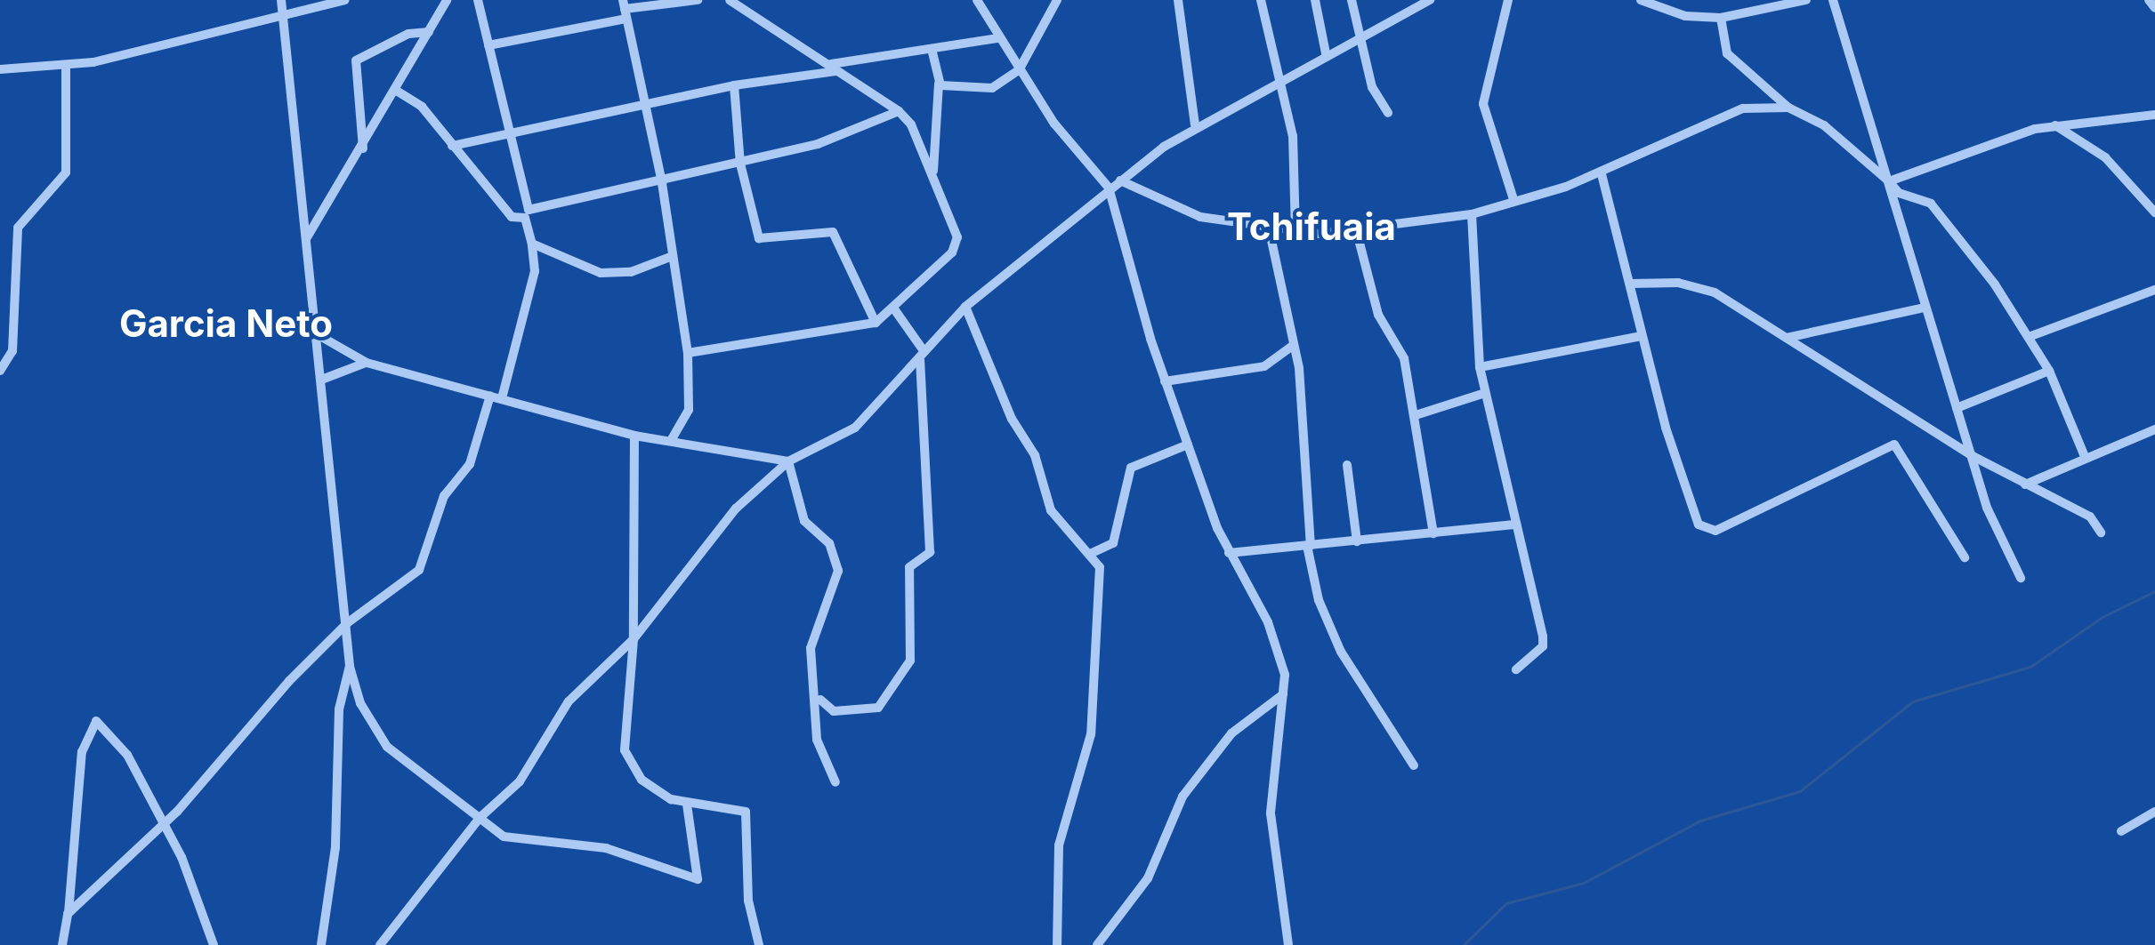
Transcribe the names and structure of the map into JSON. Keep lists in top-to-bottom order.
{
  "districts": ["Tchifuaia", "Garcia Neto"]
}
